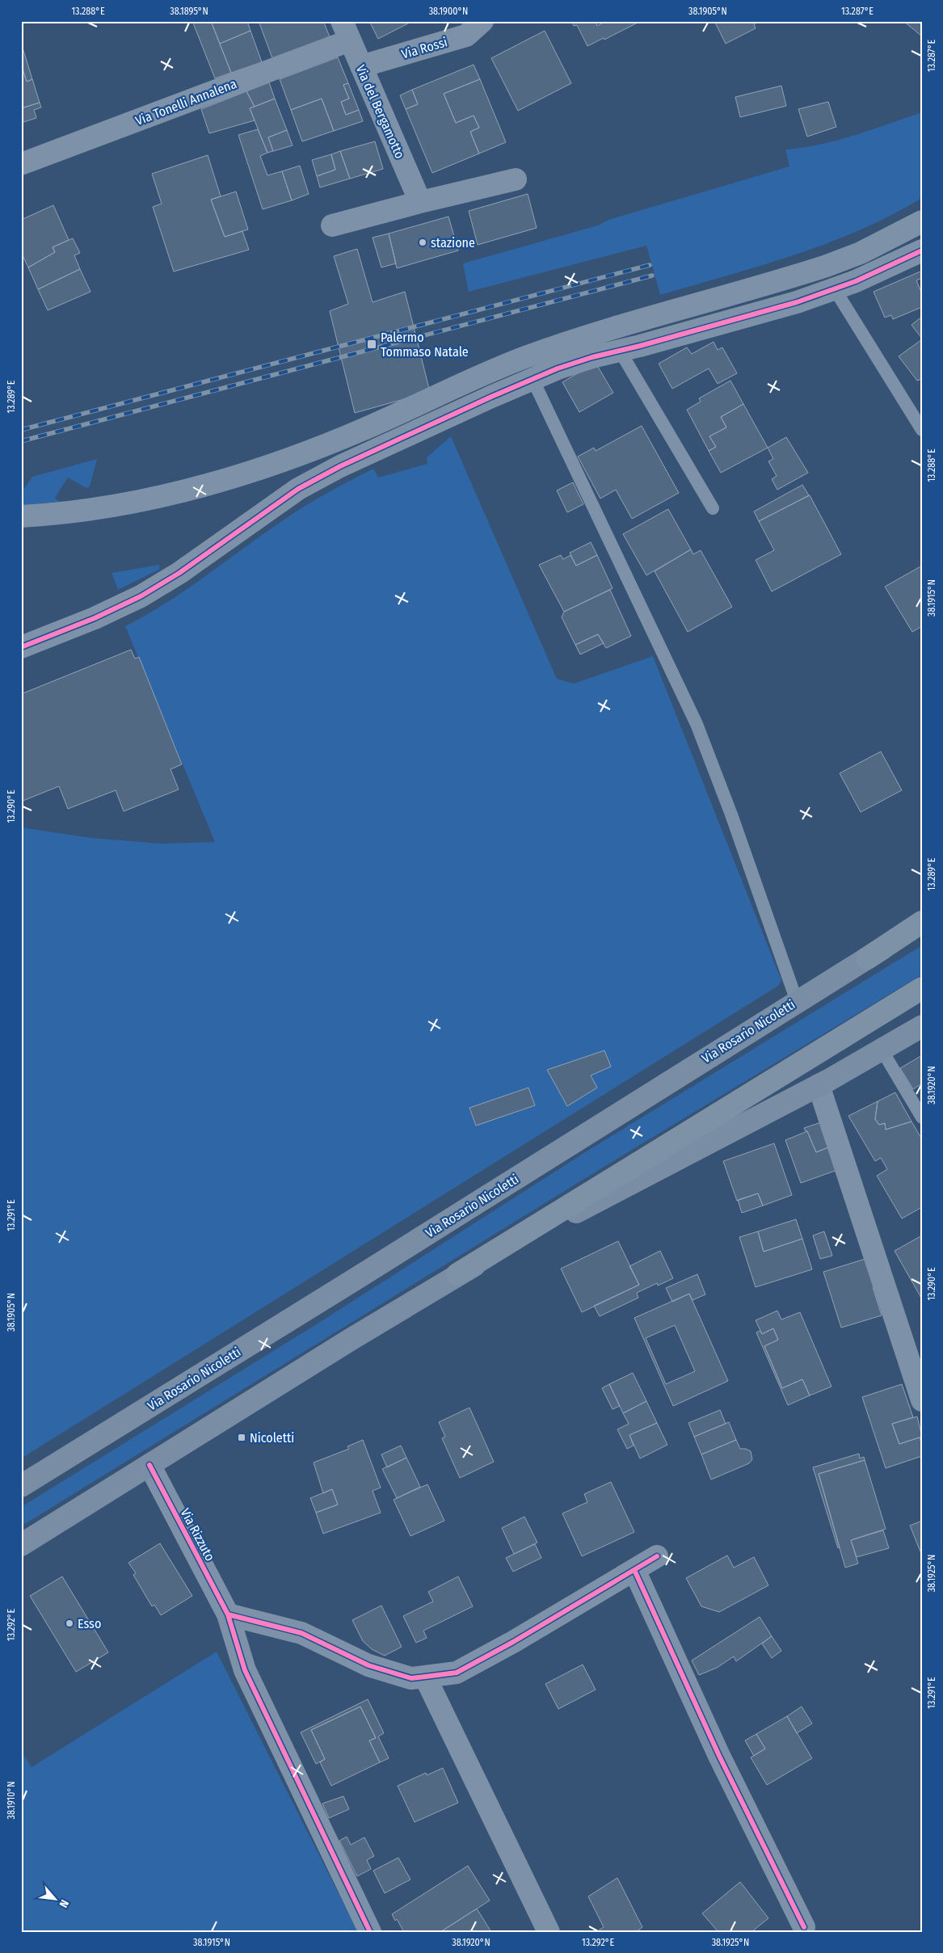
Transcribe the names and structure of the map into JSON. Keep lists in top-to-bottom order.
{
  "streets": {
    "main road": ["Via Rosario Nicoletti"],
    "street": [
      "Via Rossi",
      "Via Tonelli Annalena",
      "Via del Bergamotto",
      "Via Rizzuto"
    ]
  },
  "crossings": [
    ["Via Rossi", "Via del Bergamotto"],
    ["Via Tonelli Annalena", "Via del Bergamotto"]
  ],
  "places": {
    "other": ["stazione", "Esso"],
    "transit": ["Palermo Tommaso Natale", "Nicoletti"]
  },
  "north": "bottom right",
  "coordinates": [
    "13.288°E",
    "38.1895°N",
    "38.1900°N",
    "38.1905°N",
    "13.287°E",
    "13.289°E",
    "38.1915°N",
    "13.290°E",
    "38.1920°N",
    "13.291°E",
    "38.1925°N",
    "13.292°E",
    "38.1910°N"
  ]
}
